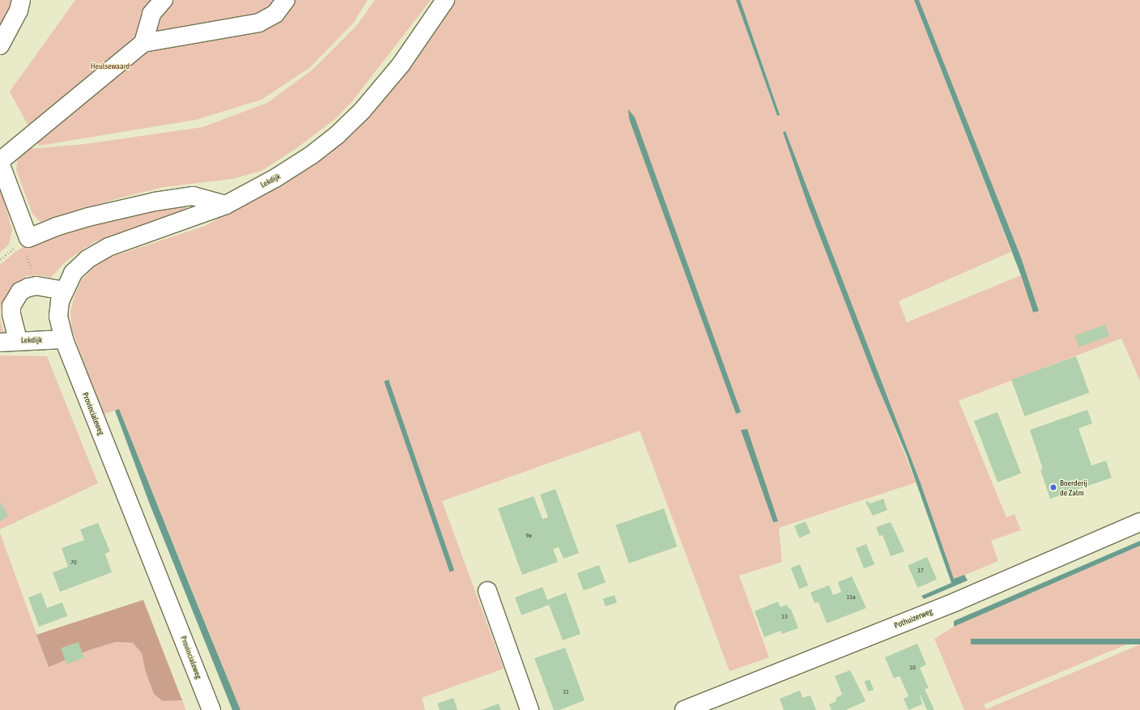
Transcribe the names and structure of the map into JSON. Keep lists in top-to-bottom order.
{
  "streets": {
    "street": ["Lekdijk", "Provincialeweg", "Pothuizerweg"]
  },
  "crossings": [
    ["Lekdijk", "Provincialeweg"]
  ],
  "parks": ["Heulsewaard"],
  "places": ["Boerderij de Zalm"],
  "house_numbers": [
    "9a",
    "70",
    "17",
    "15a",
    "13",
    "10",
    "11"
  ]
}
